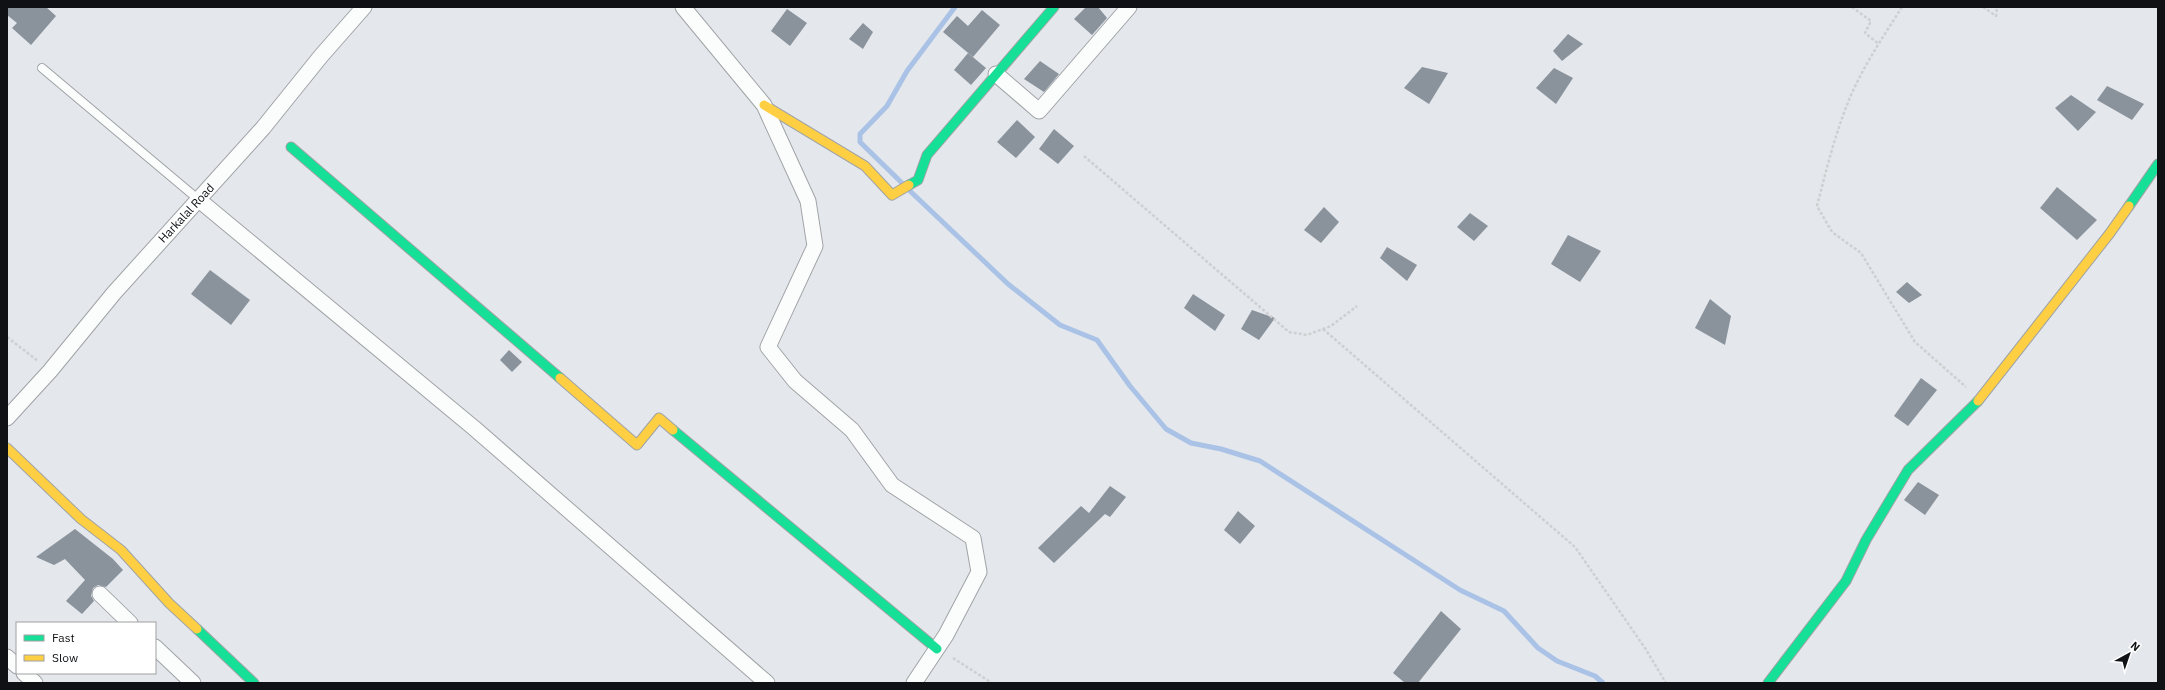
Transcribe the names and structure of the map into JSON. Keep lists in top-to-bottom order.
{
  "streets": {
    "street": ["Harkalal Road"]
  },
  "legend": ["Fast", "Slow"],
  "north": "top right"
}
